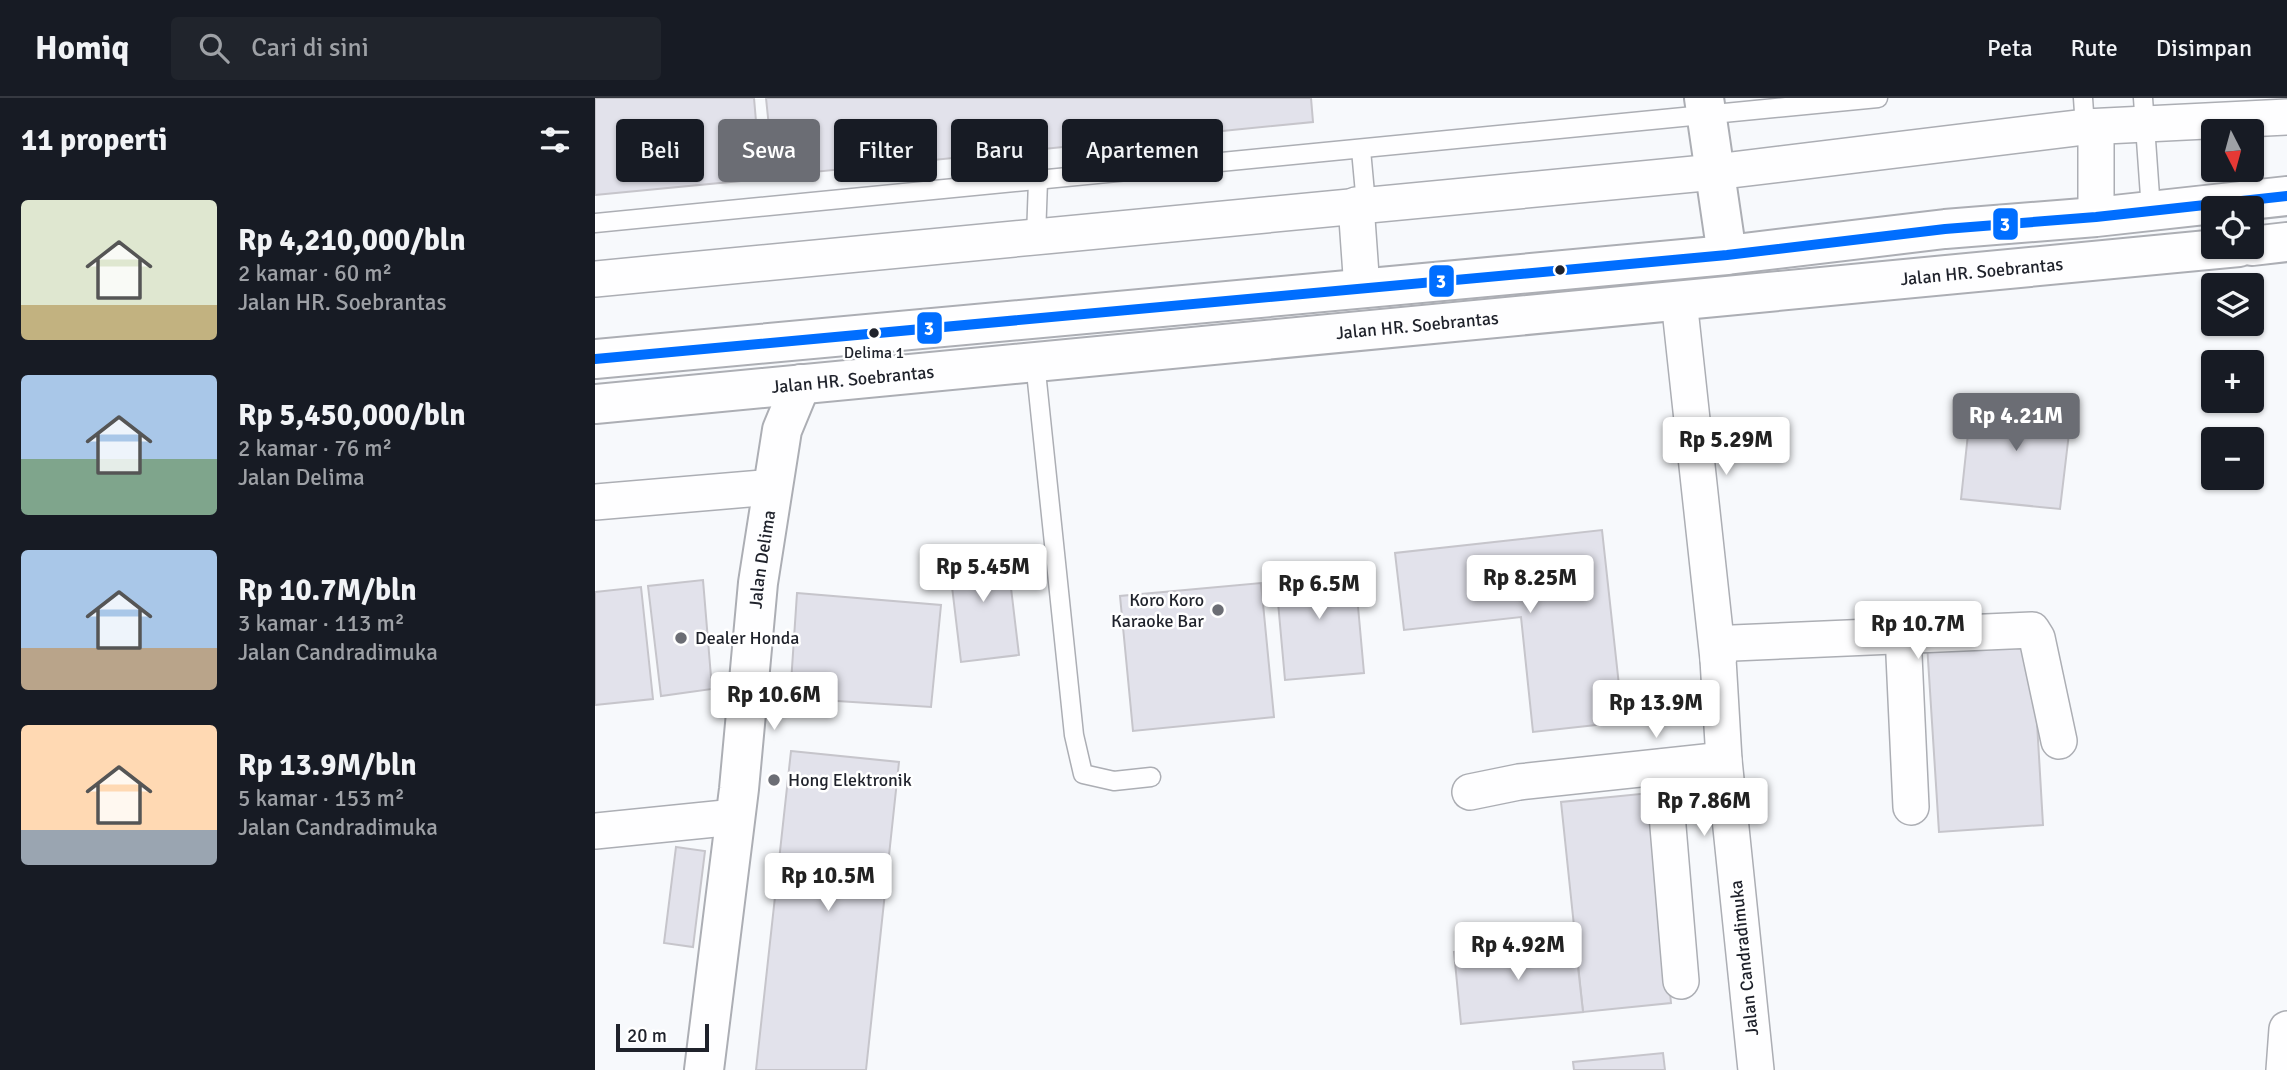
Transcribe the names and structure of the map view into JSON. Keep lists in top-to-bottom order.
{
  "streets": {
    "main road": ["Jalan HR. Soebrantas", "Jalan Delima"],
    "street": ["Jalan Candradimuka"]
  },
  "crossings": [
    ["Jalan HR. Soebrantas", "Jalan Delima"],
    ["Jalan HR. Soebrantas", "Jalan Candradimuka"]
  ],
  "places": [
    "Delima 1",
    "Koro Koro Karaoke Bar",
    "Dealer Honda",
    "Hong Elektronik"
  ],
  "lines": ["transit line 3"],
  "scale_bar": "20 m",
  "north": "bottom",
  "page": {
    "header": "Homiq",
    "search": "Cari di sini",
    "nav": ["Peta", "Rute", "Disimpan"],
    "heading": "11 properti",
    "map_buttons": ["+", "−"],
    "chip": [
      "Beli",
      "Sewa",
      "Filter",
      "Baru",
      "Apartemen"
    ],
    "list": [
      {
        "name": "Rp 4,210,000/bln",
        "note": "2 kamar · 60 m² · Jalan HR. Soebrantas"
      },
      {
        "name": "Rp 5,450,000/bln",
        "note": "2 kamar · 76 m² · Jalan Delima"
      },
      {
        "name": "Rp 10.7M/bln",
        "note": "3 kamar · 113 m² · Jalan Candradimuka"
      },
      {
        "name": "Rp 13.9M/bln",
        "note": "5 kamar · 153 m² · Jalan Candradimuka"
      }
    ],
    "price": [
      "Rp 4.21M",
      "Rp 5.29M",
      "Rp 5.45M",
      "Rp 8.25M",
      "Rp 6.5M",
      "Rp 10.7M",
      "Rp 10.6M",
      "Rp 13.9M",
      "Rp 7.86M",
      "Rp 10.5M",
      "Rp 4.92M"
    ],
    "scale": "20 m"
  }
}
